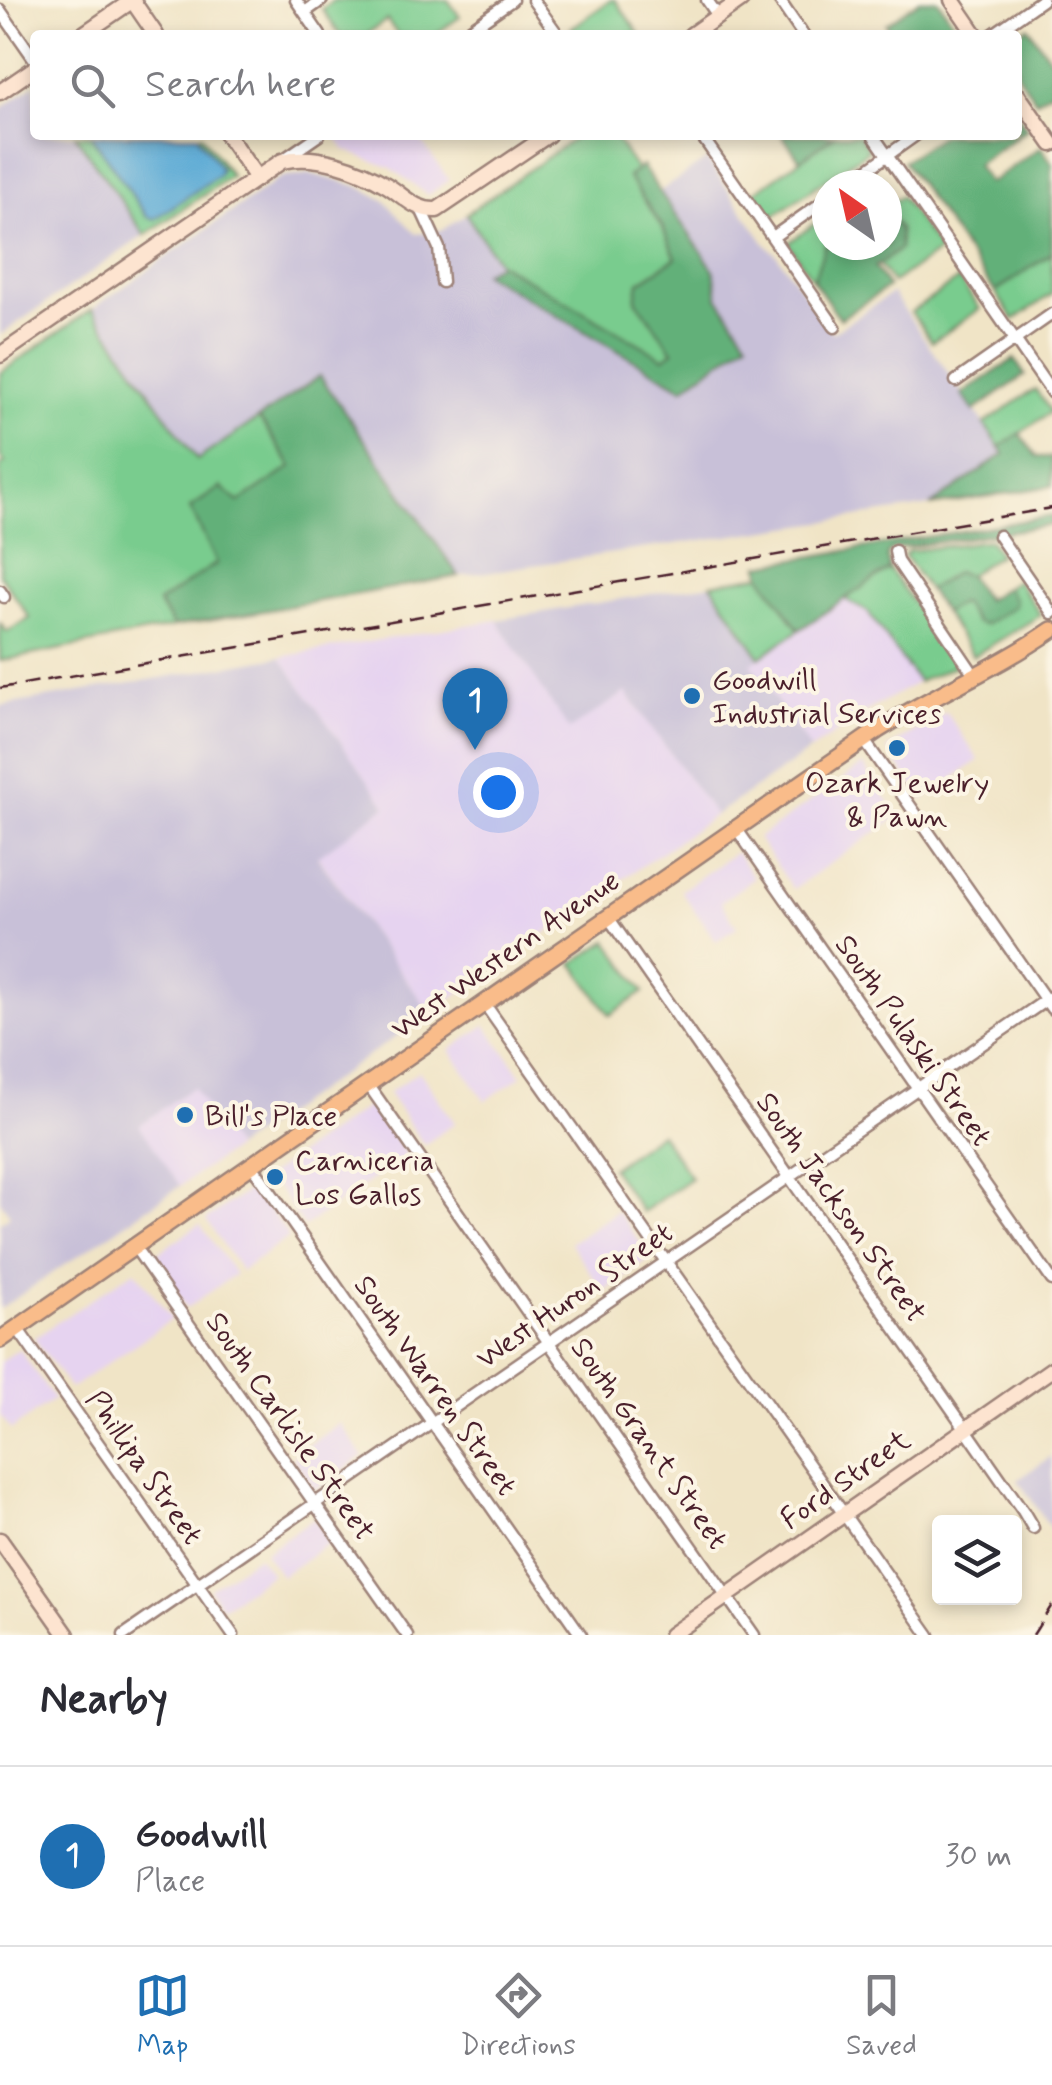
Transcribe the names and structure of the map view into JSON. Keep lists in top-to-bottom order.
{
  "streets": {
    "main road": ["West Western Avenue"],
    "street": [
      "South Pulaski Street",
      "South Jackson Street",
      "West Huron Street",
      "South Warren Street",
      "South Carlisle Street",
      "South Grant Street",
      "Phillipa Street",
      "Ford Street"
    ]
  },
  "crossings": [
    ["West Western Avenue", "South Pulaski Street"],
    ["West Western Avenue", "South Jackson Street"],
    ["West Western Avenue", "South Warren Street"],
    ["West Western Avenue", "South Carlisle Street"],
    ["West Western Avenue", "South Grant Street"],
    ["West Western Avenue", "Phillipa Street"],
    ["South Pulaski Street", "West Huron Street"],
    ["South Jackson Street", "West Huron Street"],
    ["South Jackson Street", "Ford Street"],
    ["West Huron Street", "South Warren Street"],
    ["West Huron Street", "South Carlisle Street"],
    ["West Huron Street", "South Grant Street"],
    ["West Huron Street", "Phillipa Street"],
    ["South Grant Street", "Ford Street"]
  ],
  "places": [
    "Goodwill Industrial Services",
    "Ozark Jewelry & Pawn",
    "Bill's Place",
    "Carniceria Los Gallos"
  ],
  "north": "top left",
  "page": {
    "search": "Search here",
    "pins": "1",
    "heading": "Nearby",
    "list": [
      {
        "mark": "1",
        "name": "Goodwill",
        "note": "Place",
        "value": "30 m"
      }
    ],
    "nav": ["Map", "Directions", "Saved"]
  }
}
